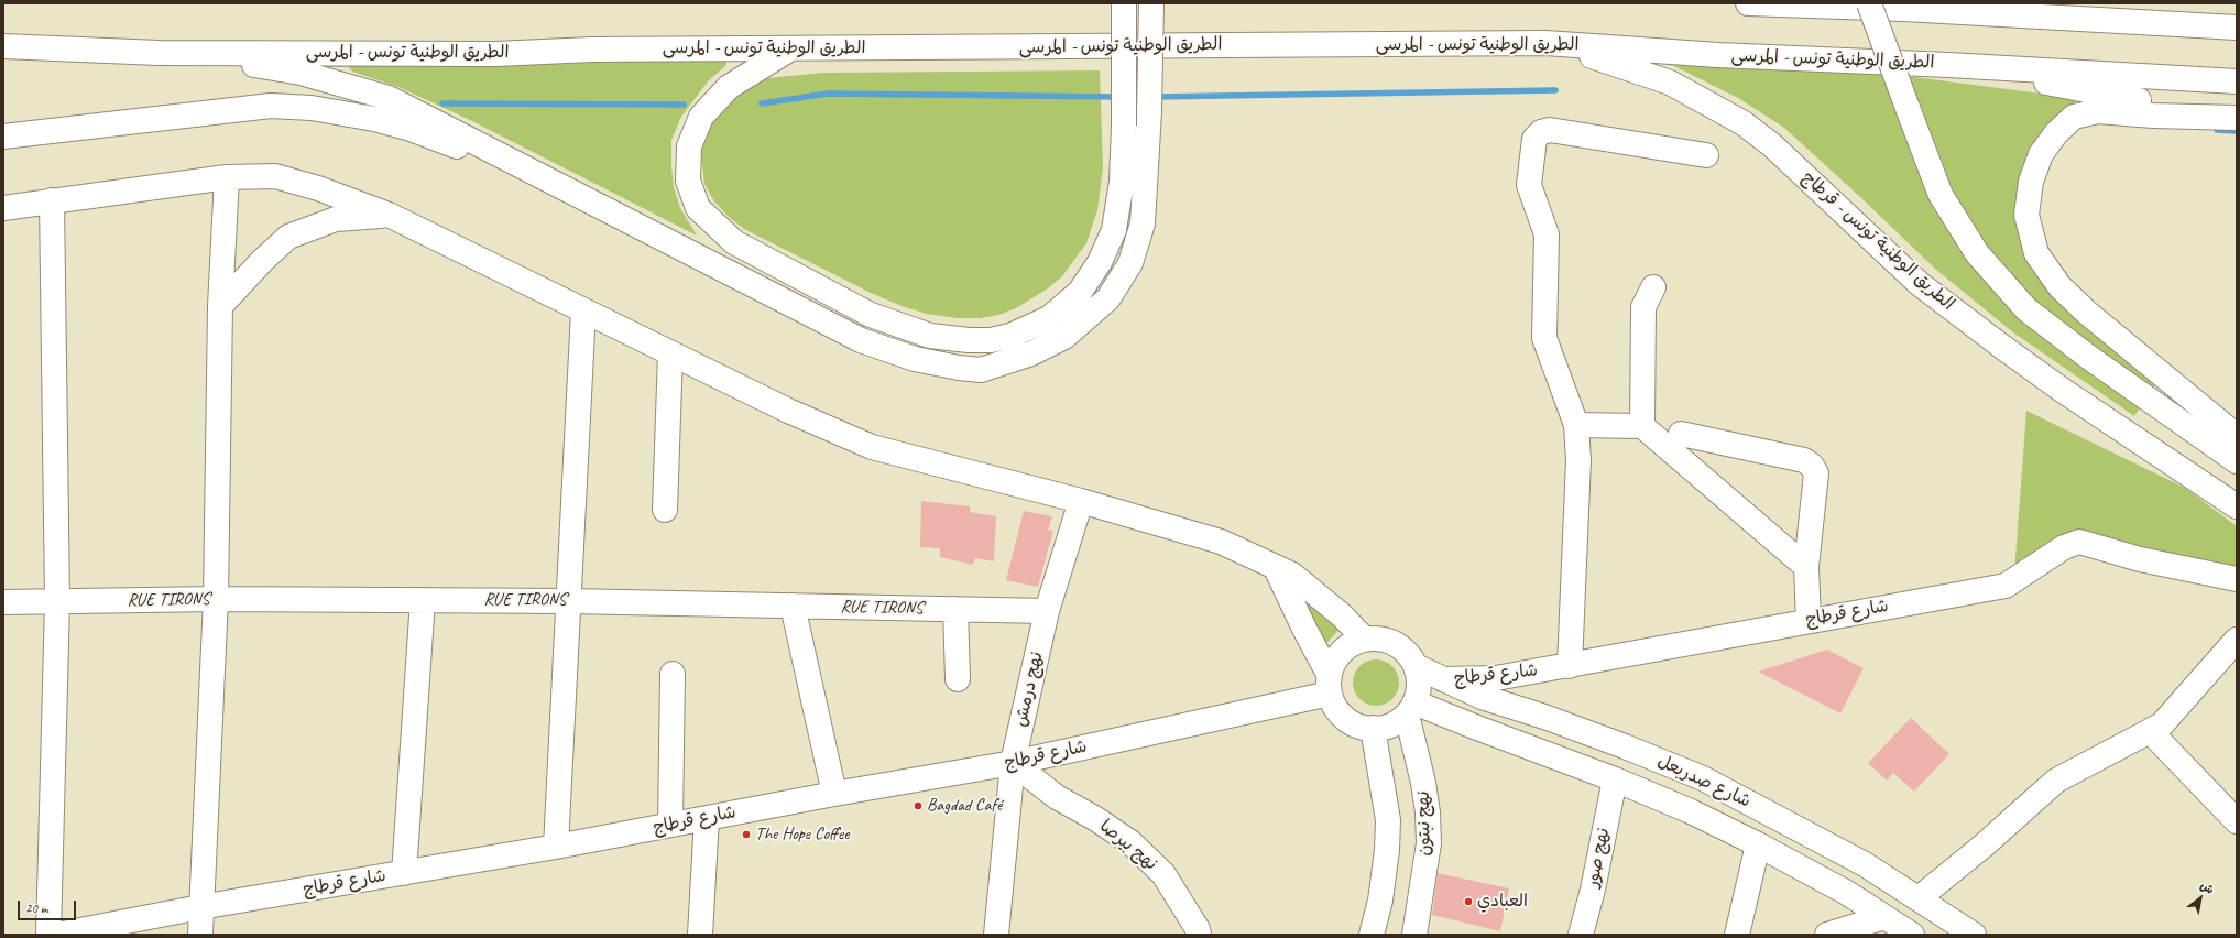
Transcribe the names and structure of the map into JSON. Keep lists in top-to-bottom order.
{
  "streets": {
    "main road": [
      "الطريق الوطنية تونس - المرسى",
      "الطريق الوطنية تونس - قرطاج",
      "RUE TIRONS",
      "شارع قرطاج",
      "نهج درمش",
      "شارع صدربعل",
      "نهج نبتون",
      "نهج بيرصا",
      "نهج صور"
    ]
  },
  "crossings": [
    ["الطريق الوطنية تونس - المرسى", "الطريق الوطنية تونس - قرطاج"],
    ["RUE TIRONS", "نهج درمش"],
    ["شارع قرطاج", "نهج درمش"],
    ["شارع قرطاج", "شارع صدربعل"],
    ["شارع قرطاج", "نهج نبتون"],
    ["شارع قرطاج", "نهج بيرصا"],
    ["نهج درمش", "نهج بيرصا"],
    ["شارع صدربعل", "نهج نبتون"],
    ["شارع صدربعل", "نهج صور"]
  ],
  "places": ["Bagdad Café", "The Hope Coffee", "العبادي"],
  "scale_bar": "20 m",
  "north": "top right"
}
